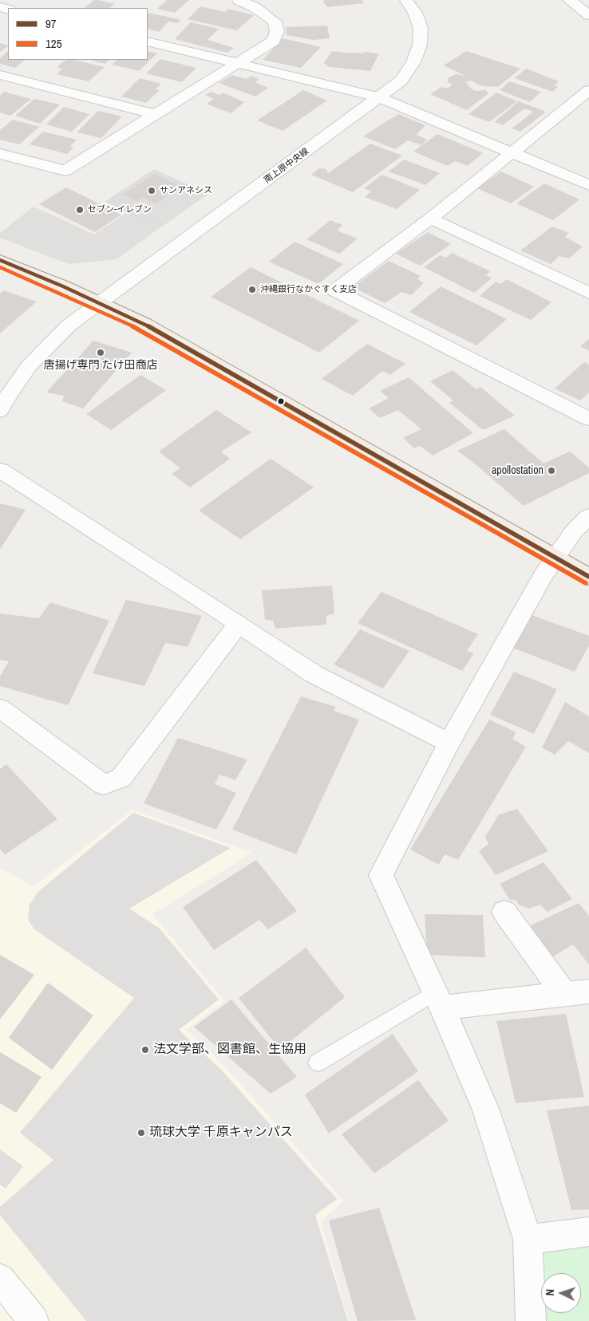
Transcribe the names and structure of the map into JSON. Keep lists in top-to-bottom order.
{
  "streets": {
    "street": ["南上原中央線"]
  },
  "places": [
    "サンアネシス",
    "セブン-イレブン",
    "沖縄銀行なかぐすく支店",
    "唐揚げ専門 たけ田商店",
    "apollostation",
    "法文学部、図書館、生協用",
    "琉球大学 千原キャンパス"
  ],
  "lines": ["transit line 97", "transit line 125"],
  "legend": ["97", "125"],
  "north": "left"
}
